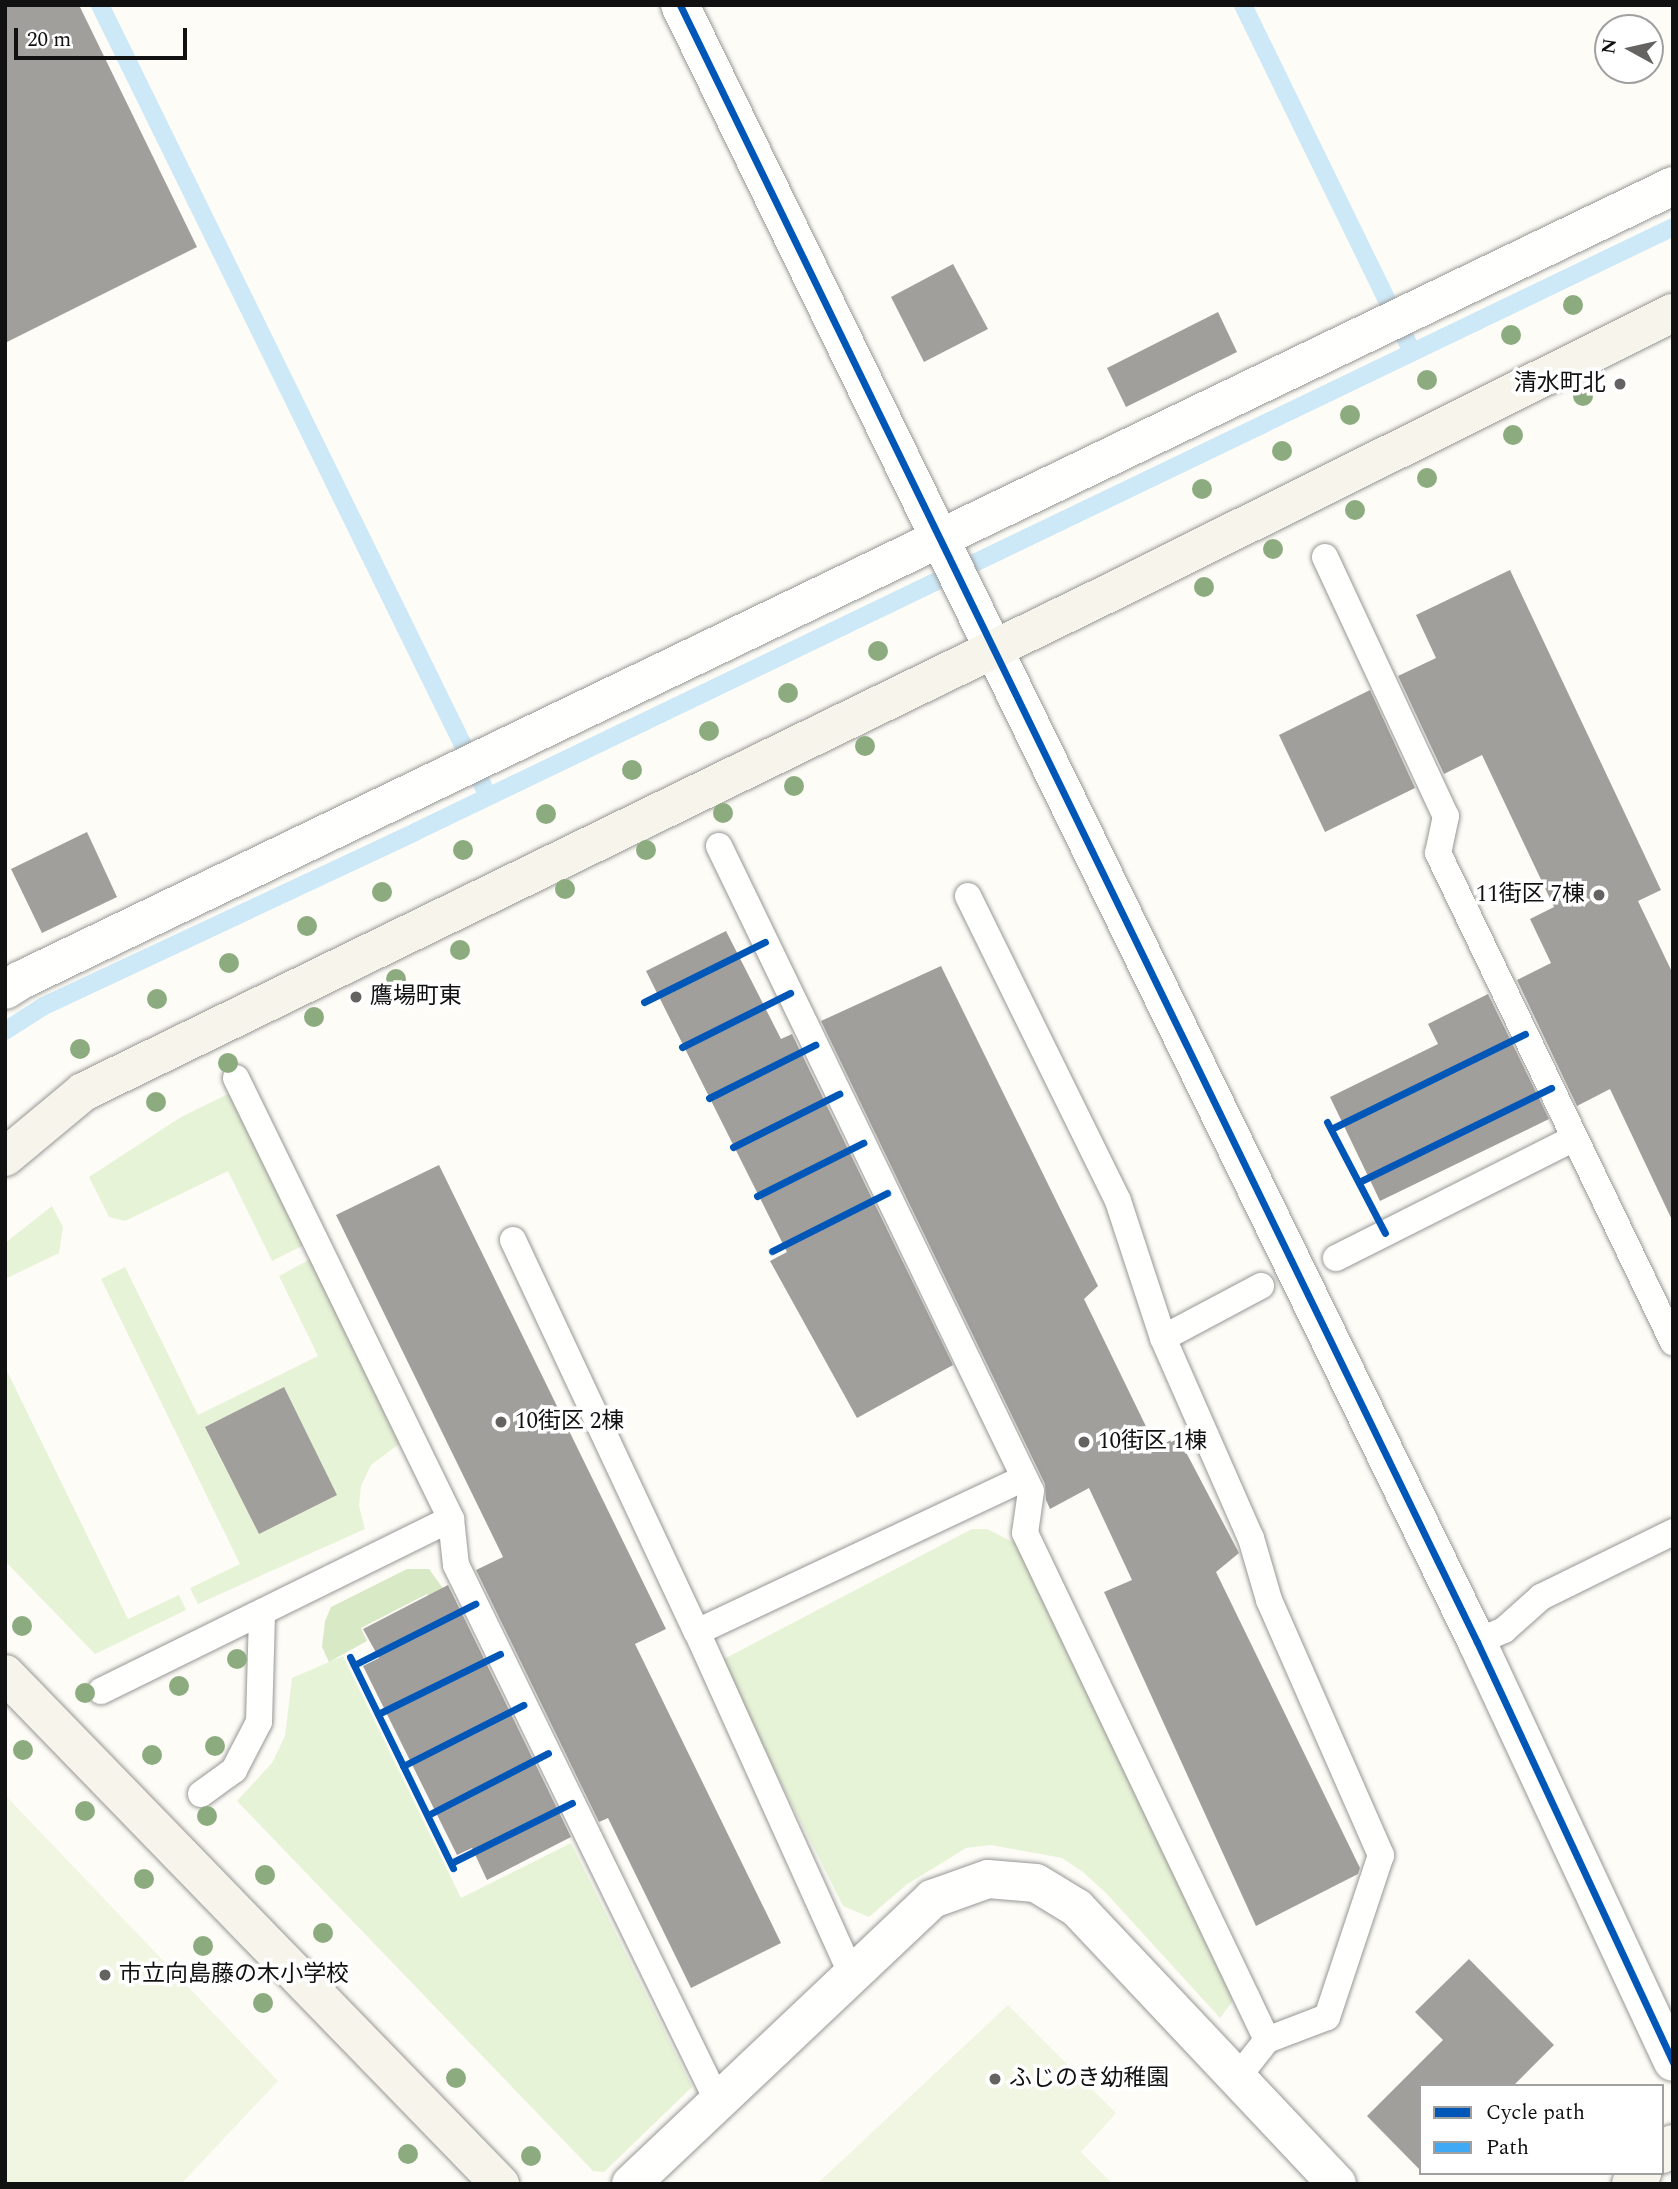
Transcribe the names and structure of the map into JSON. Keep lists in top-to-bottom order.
{
  "places": [
    "清水町北",
    "11街区 7棟",
    "鷹場町東",
    "10街区 2棟",
    "10街区 1棟",
    "市立向島藤の木小学校",
    "ふじのき幼稚園"
  ],
  "legend": ["Cycle path", "Path"],
  "scale_bar": "20 m",
  "north": "left"
}
